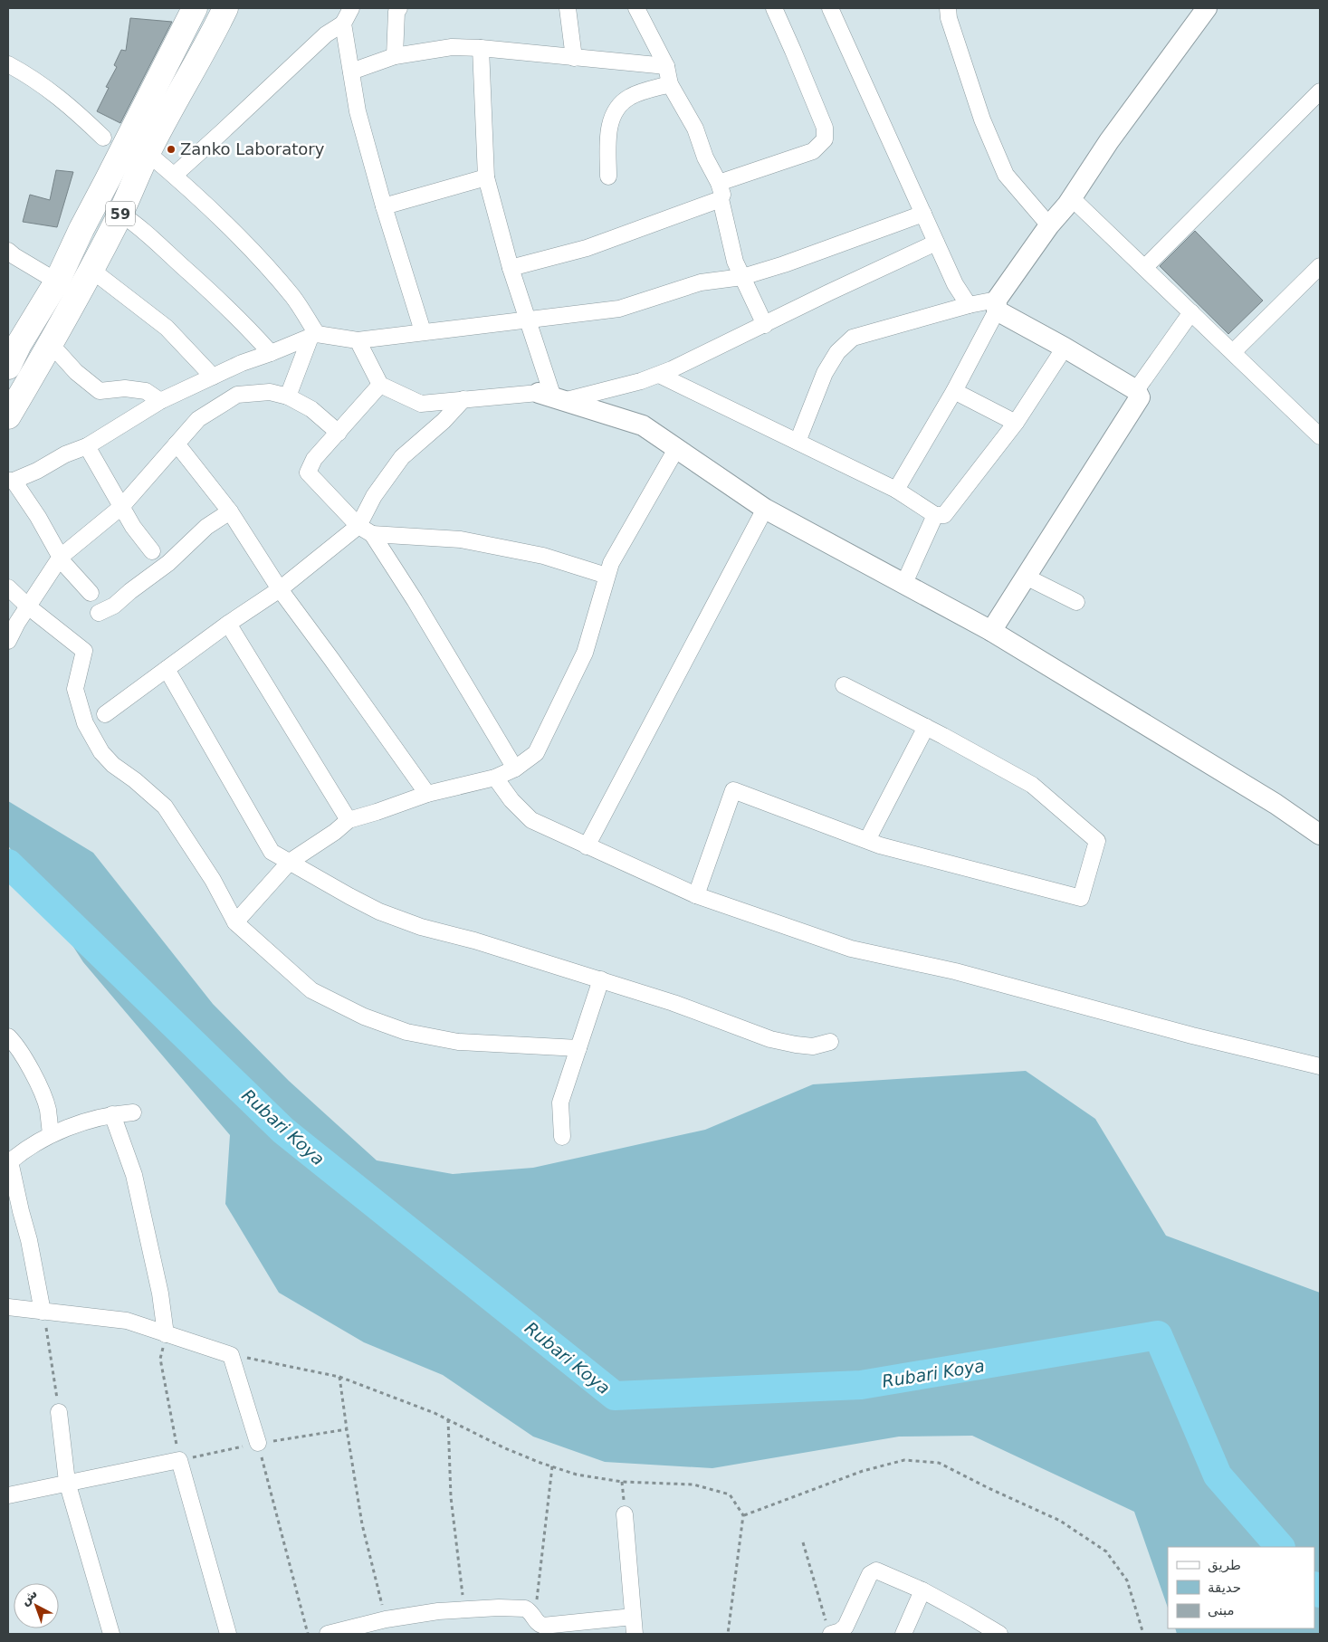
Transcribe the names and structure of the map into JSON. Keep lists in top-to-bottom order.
{
  "streets": {
    "main road": ["59"]
  },
  "water": ["Rubari Koya"],
  "places": ["Zanko Laboratory"],
  "legend": ["طريق", "حديقة", "مبنى"],
  "north": "top left"
}
